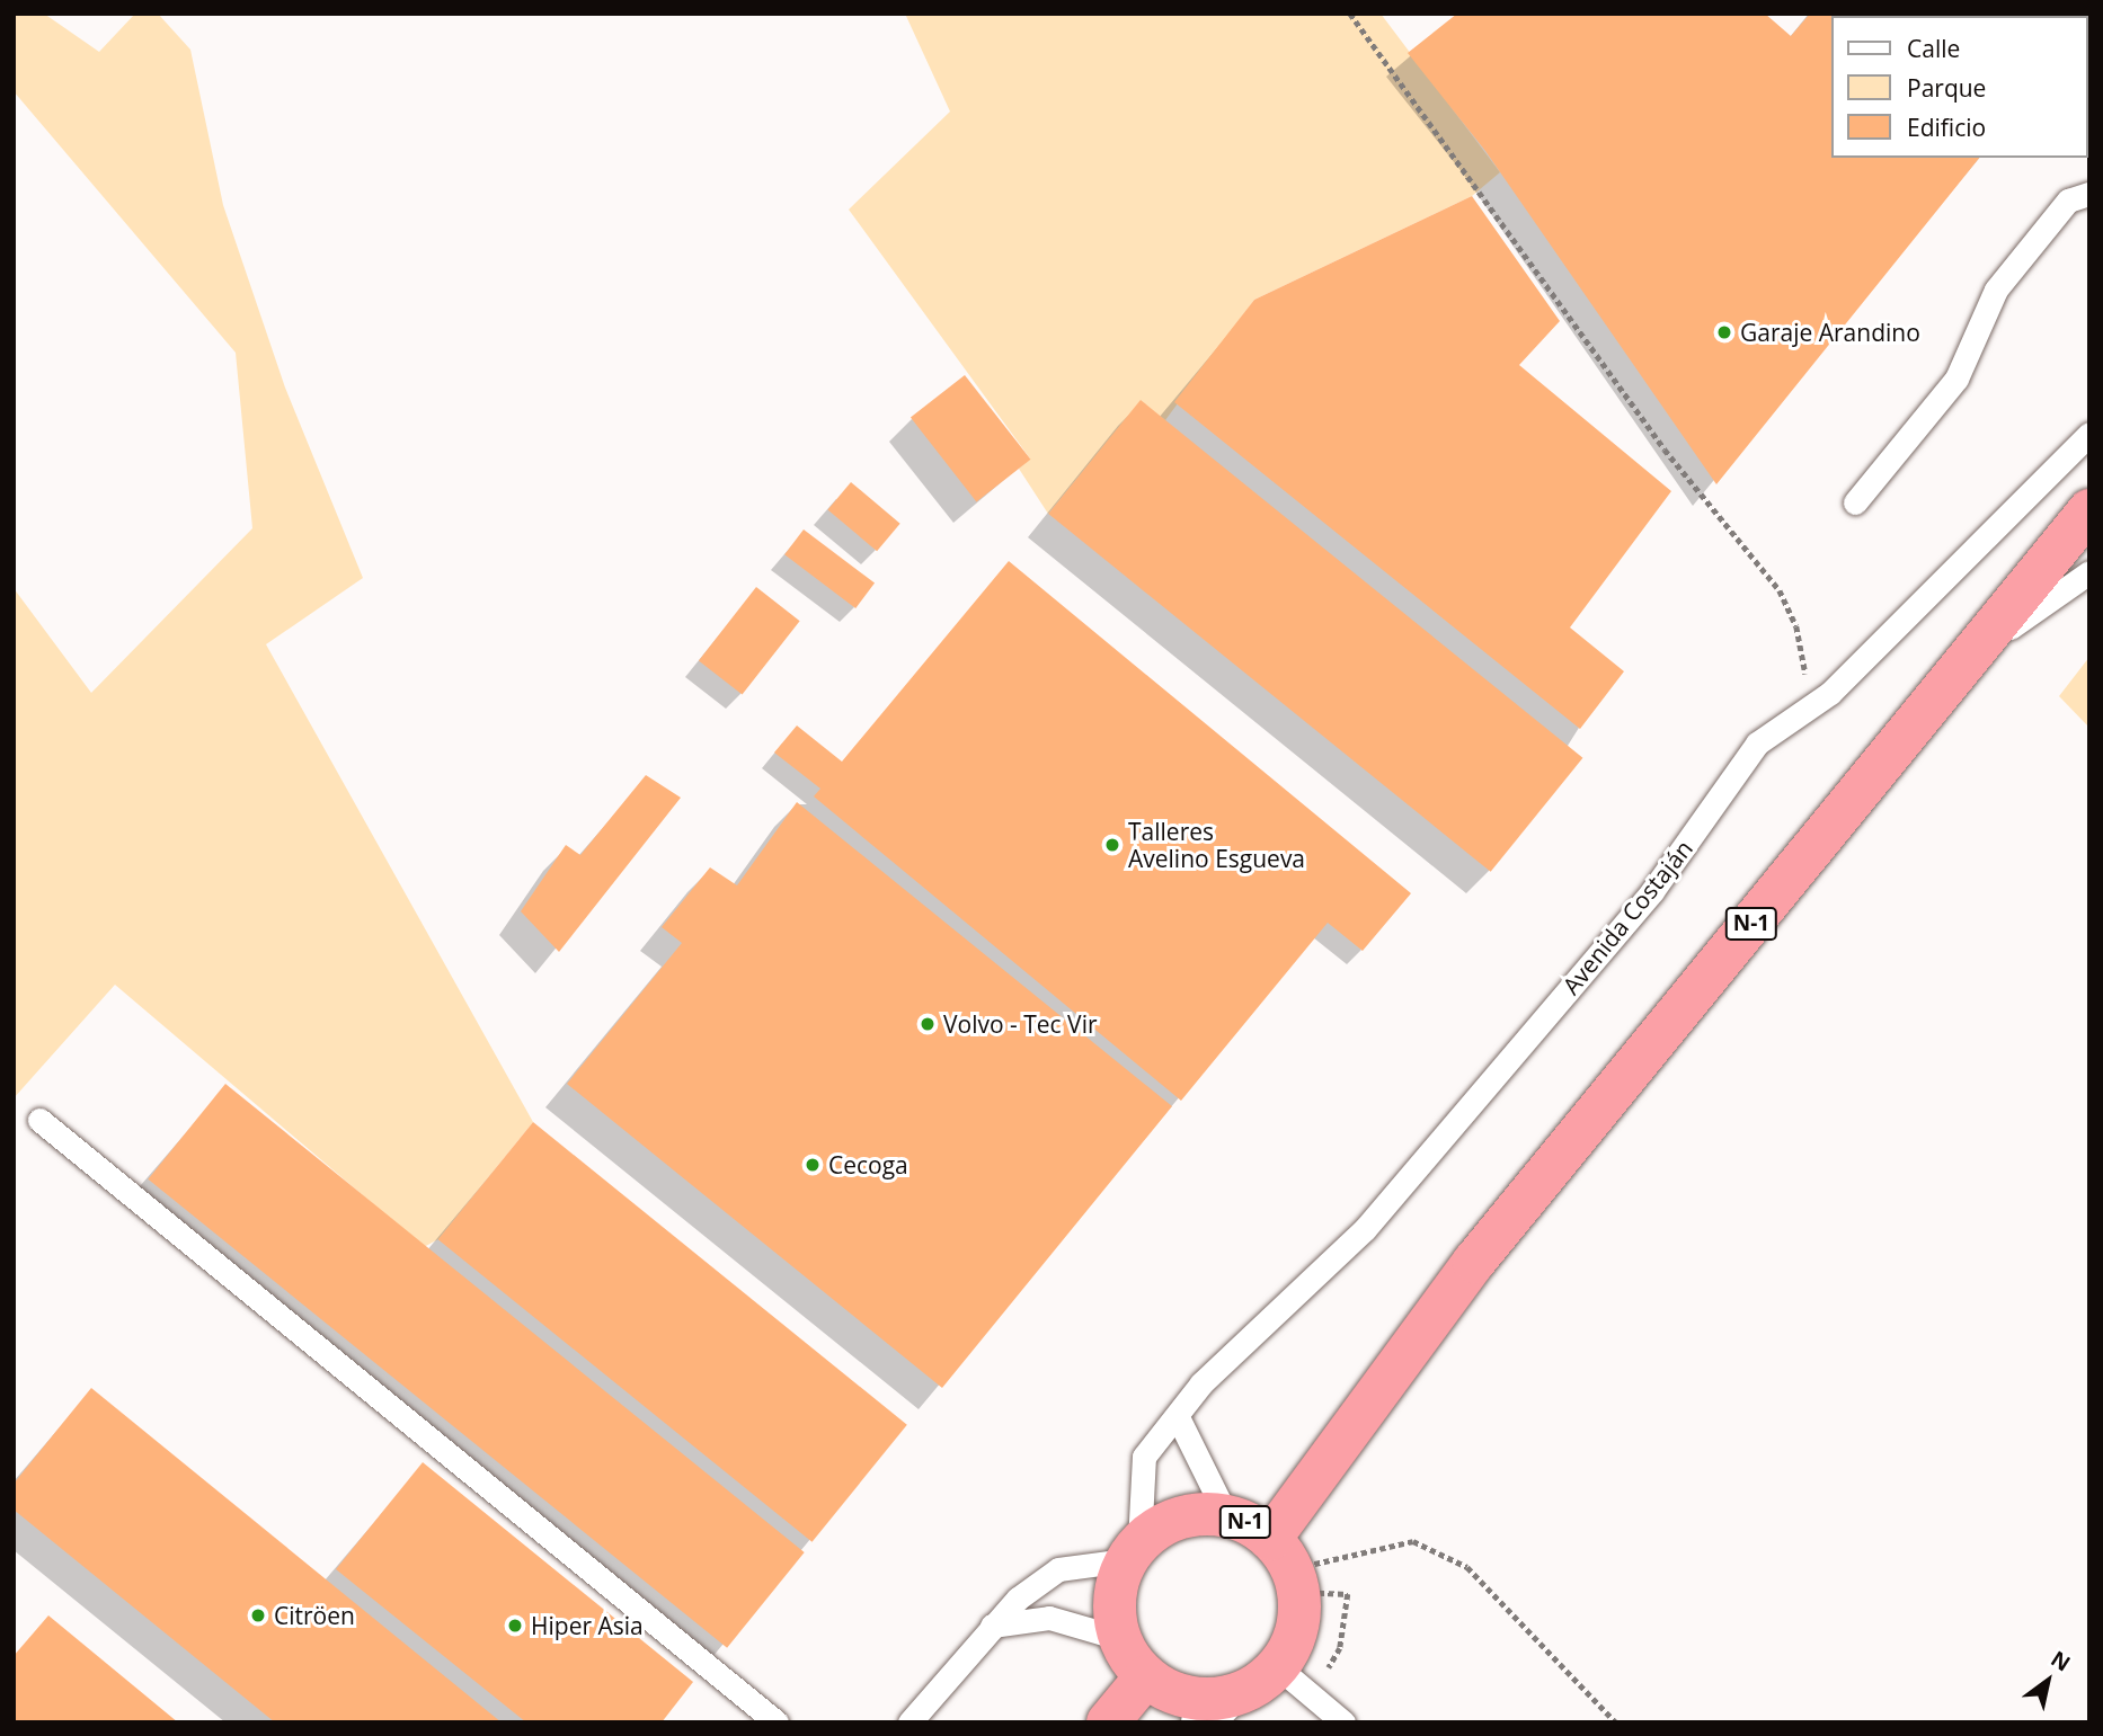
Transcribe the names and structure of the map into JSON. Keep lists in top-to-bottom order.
{
  "streets": {
    "highway": ["N-1"],
    "lane": ["Avenida Costaján"]
  },
  "crossings": [
    ["Avenida Costaján", "N-1"]
  ],
  "places": [
    "Garaje Arandino",
    "Talleres Avelino Esgueva",
    "Volvo - Tec Vir",
    "Cecoga",
    "Citröen",
    "Hiper Asia"
  ],
  "legend": ["Calle", "Parque", "Edificio"],
  "north": "top right"
}
